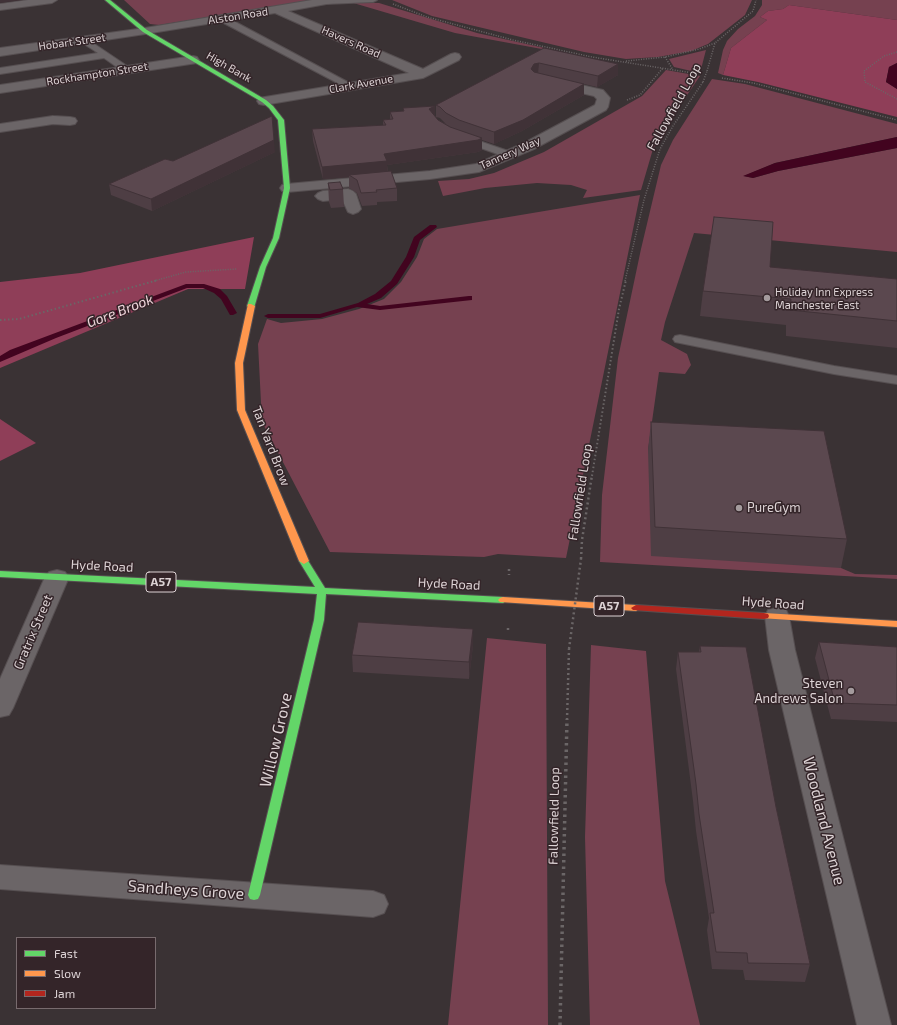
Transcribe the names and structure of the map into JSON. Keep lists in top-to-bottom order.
{
  "streets": {
    "main road": [
      "High Bank",
      "Tan Yard Brow",
      "Hyde Road",
      "A57",
      "Willow Grove"
    ],
    "street": [
      "Alston Road",
      "Hobart Street",
      "Havers Road",
      "Rockhampton Street",
      "Clark Avenue",
      "Tannery Way",
      "Gratrix Street",
      "Woodland Avenue",
      "Sandheys Grove"
    ],
    "path": ["Fallowfield Loop"]
  },
  "crossings": [
    ["Alston Road", "Hobart Street"],
    ["Alston Road", "Havers Road"],
    ["Alston Road", "High Bank"],
    ["Hobart Street", "High Bank"],
    ["Havers Road", "Clark Avenue"],
    ["High Bank", "Rockhampton Street"],
    ["High Bank", "Clark Avenue"],
    ["High Bank", "Tannery Way"],
    ["High Bank", "Tan Yard Brow"],
    ["Tannery Way", "Tan Yard Brow"],
    ["Tan Yard Brow", "Hyde Road"],
    ["Tan Yard Brow", "Willow Grove"],
    ["Hyde Road", "Gratrix Street"],
    ["Hyde Road", "Willow Grove"],
    ["Hyde Road", "Woodland Avenue"],
    ["Willow Grove", "Sandheys Grove"]
  ],
  "water": ["Gore Brook"],
  "places": ["Holiday Inn Express Manchester East", "PureGym", "Steven Andrews Salon"],
  "legend": ["Fast", "Slow", "Jam"]
}
